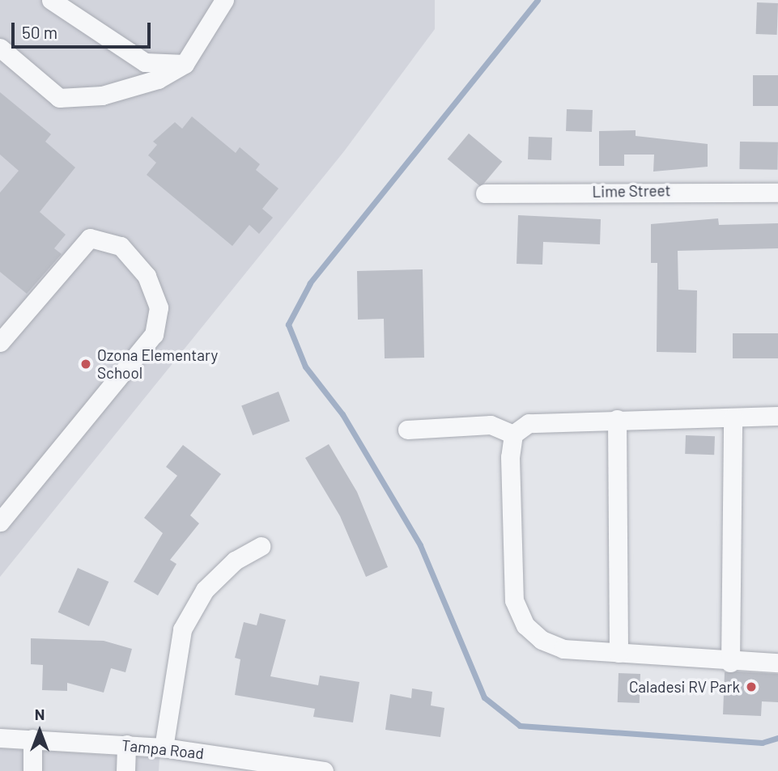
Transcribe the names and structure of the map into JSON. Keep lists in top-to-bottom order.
{
  "streets": {
    "street": ["Lime Street", "Tampa Road"]
  },
  "places": ["Ozona Elementary School", "Caladesi RV Park"],
  "scale_bar": "50 m",
  "north": "top"
}
